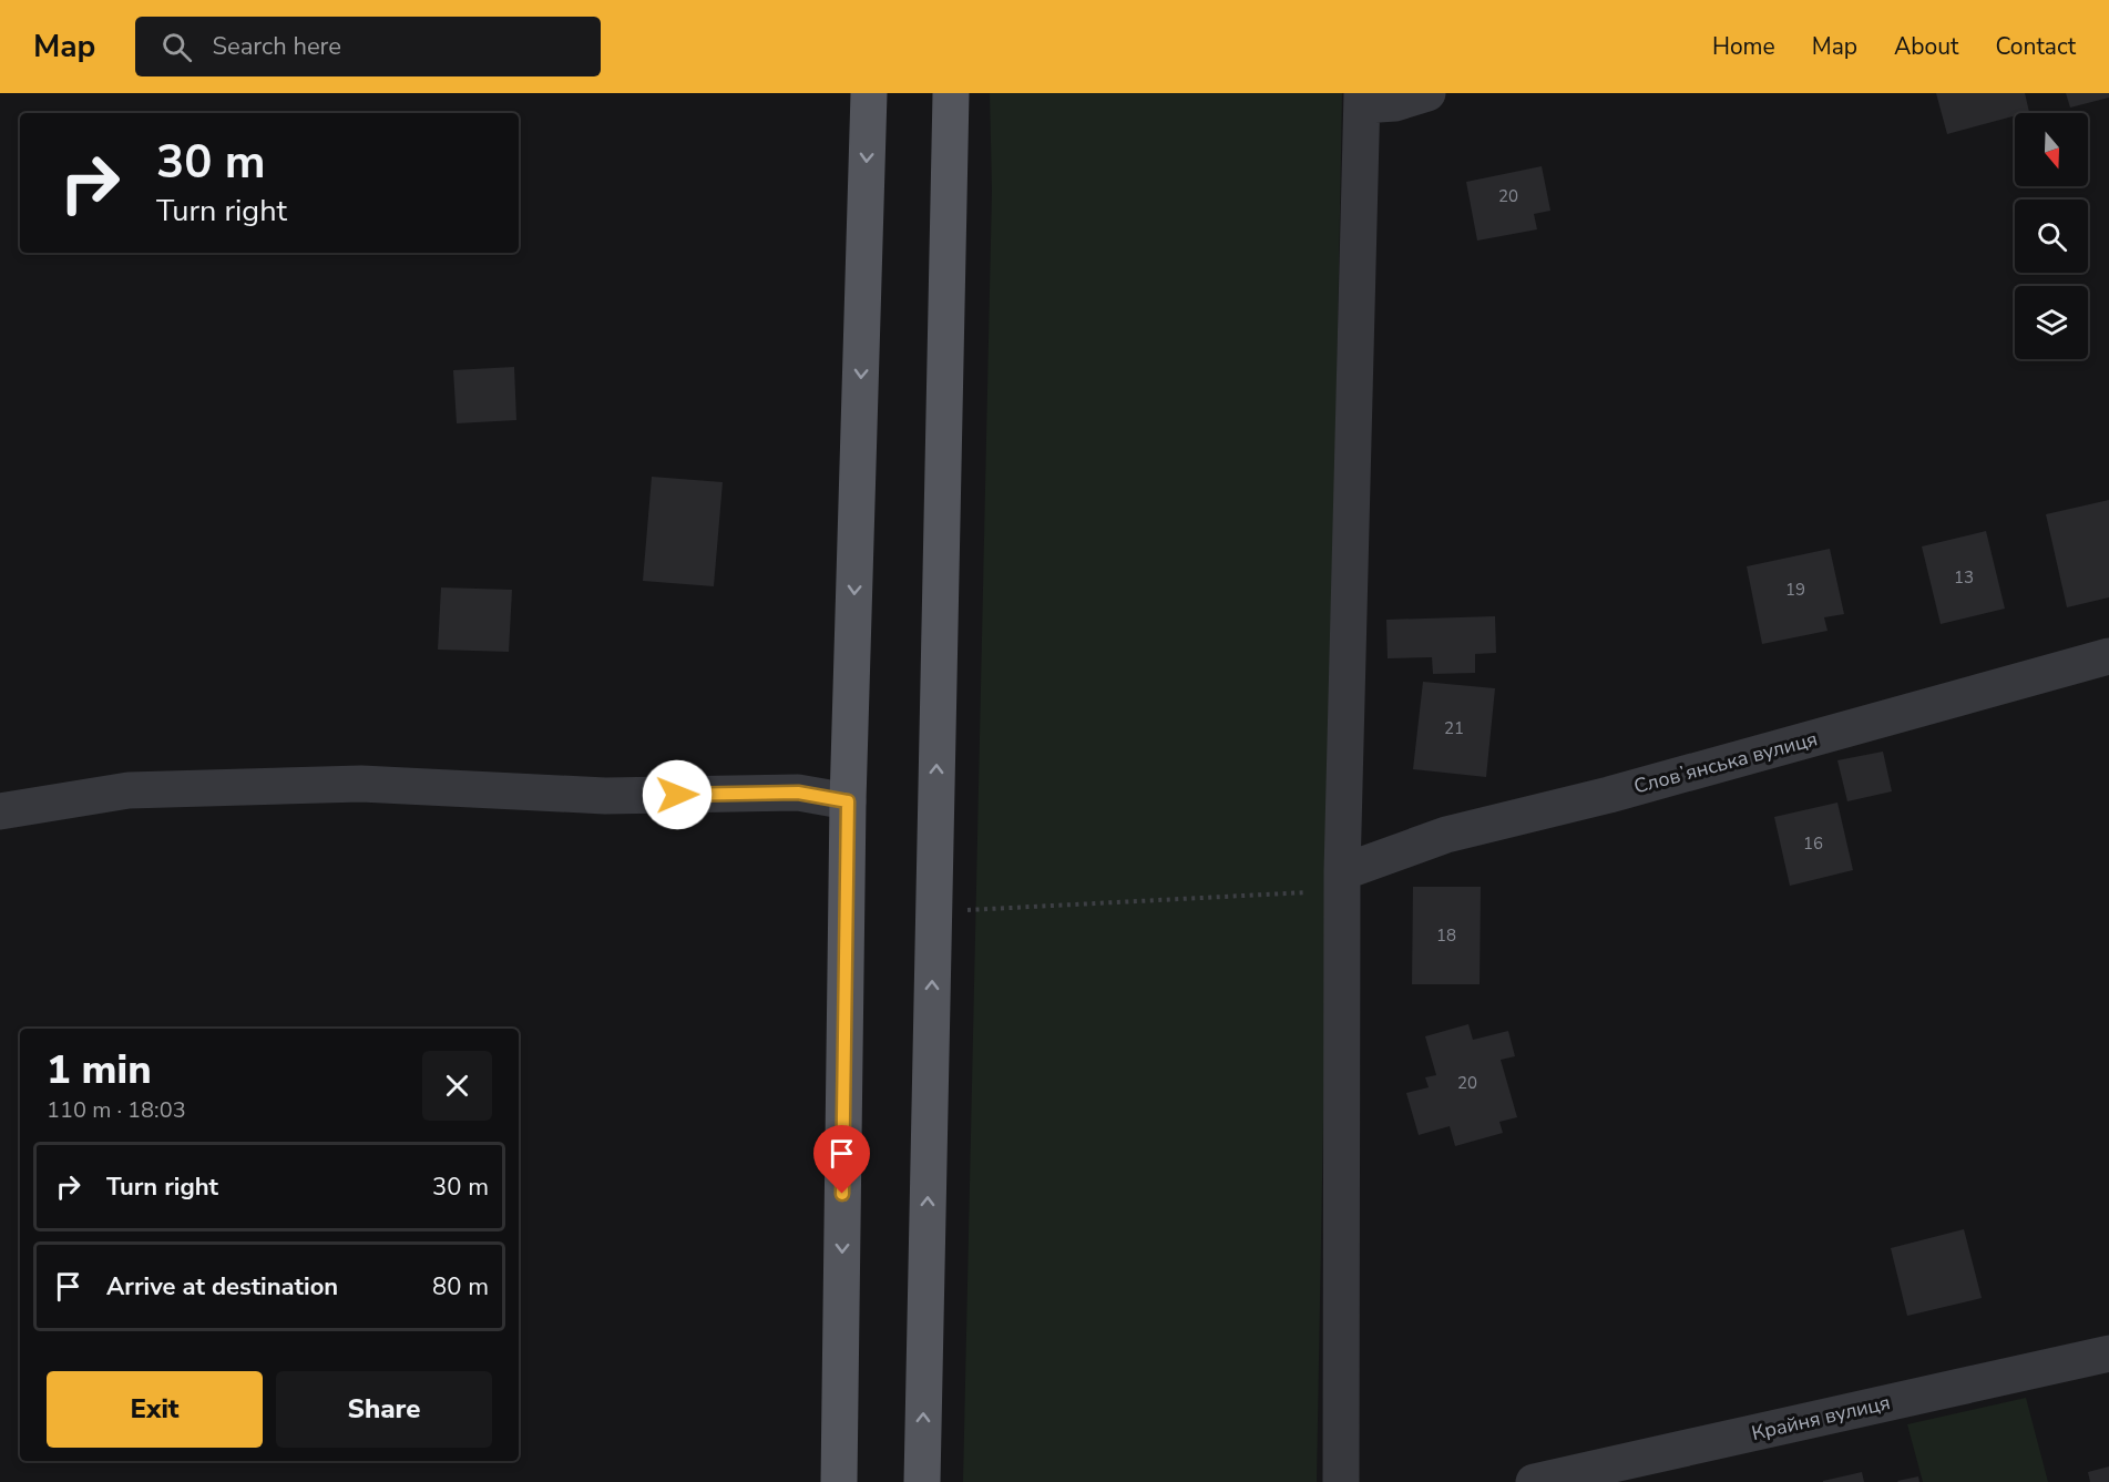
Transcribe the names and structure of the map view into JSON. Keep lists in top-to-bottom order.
{
  "streets": {
    "street": ["Словʼянська вулиця", "Крайня вулиця"]
  },
  "house_numbers": [
    "20",
    "13",
    "19",
    "21",
    "16",
    "18",
    "20"
  ],
  "north": "bottom",
  "page": {
    "header": "Map",
    "search": "Search here",
    "nav": [
      "Home",
      "Map",
      "About",
      "Contact"
    ],
    "turn": ["30 m", "Turn right"],
    "heading": ["1 min", "110 m · 18:03"],
    "list": [
      {
        "name": "Turn right",
        "value": "30 m"
      },
      {
        "name": "Arrive at destination",
        "value": "80 m"
      }
    ],
    "buttons": ["Exit", "Share"]
  }
}
